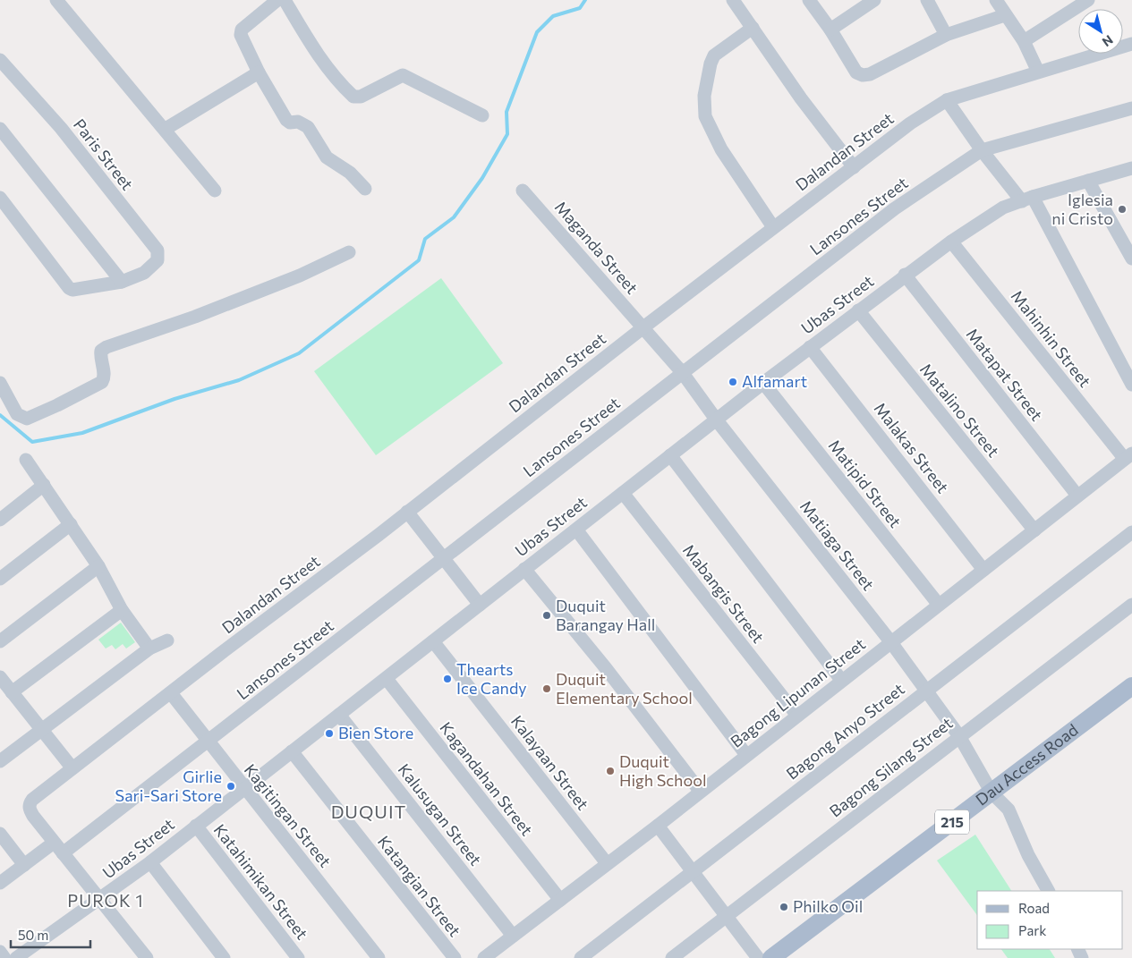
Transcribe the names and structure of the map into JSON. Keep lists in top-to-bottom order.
{
  "streets": {
    "main road": ["Dau Access Road", "215"],
    "street": [
      "Dalandan Street",
      "Paris Street",
      "Lansones Street",
      "Maganda Street",
      "Ubas Street",
      "Mahinhin Street",
      "Matapat Street",
      "Matalino Street",
      "Malakas Street",
      "Matipid Street",
      "Matiaga Street",
      "Mabangis Street",
      "Bagong Lipunan Street",
      "Bagong Anyo Street",
      "Kalayaan Street",
      "Bagong Silang Street",
      "Kagandahan Street",
      "Kalusugan Street",
      "Kagitingan Street",
      "Katahimikan Street",
      "Katangian Street"
    ]
  },
  "crossings": [
    ["Dalandan Street", "Maganda Street"],
    ["Dalandan Street", "Matiaga Street"],
    ["Dalandan Street", "Kagitingan Street"],
    ["Lansones Street", "Matiaga Street"],
    ["Lansones Street", "Kagitingan Street"],
    ["Maganda Street", "Matiaga Street"],
    ["Ubas Street", "Mahinhin Street"],
    ["Ubas Street", "Matapat Street"],
    ["Ubas Street", "Matalino Street"],
    ["Ubas Street", "Malakas Street"],
    ["Ubas Street", "Matipid Street"],
    ["Ubas Street", "Matiaga Street"],
    ["Ubas Street", "Mabangis Street"],
    ["Ubas Street", "Kalayaan Street"],
    ["Ubas Street", "Kagandahan Street"],
    ["Ubas Street", "Kalusugan Street"],
    ["Ubas Street", "Kagitingan Street"],
    ["Ubas Street", "Katahimikan Street"],
    ["Ubas Street", "Katangian Street"],
    ["Mahinhin Street", "Bagong Lipunan Street"],
    ["Matapat Street", "Bagong Lipunan Street"],
    ["Matalino Street", "Bagong Lipunan Street"],
    ["Malakas Street", "Bagong Lipunan Street"],
    ["Matipid Street", "Bagong Lipunan Street"],
    ["Matiaga Street", "Bagong Lipunan Street"],
    ["Matiaga Street", "Bagong Anyo Street"],
    ["Matiaga Street", "Dau Access Road"],
    ["Matiaga Street", "Bagong Silang Street"],
    ["Mabangis Street", "Bagong Lipunan Street"],
    ["Bagong Lipunan Street", "Kalayaan Street"],
    ["Bagong Lipunan Street", "Kagandahan Street"],
    ["Bagong Lipunan Street", "Kalusugan Street"]
  ],
  "districts": ["DUQUIT", "PUROK 1"],
  "places": [
    "Iglesia ni Cristo",
    "Alfamart",
    "Duquit Barangay Hall",
    "Thearts Ice Candy",
    "Duquit Elementary School",
    "Bien Store",
    "Duquit High School",
    "Girlie Sari-Sari Store",
    "Philko Oil"
  ],
  "legend": ["Road", "Park"],
  "scale_bar": "50 m",
  "north": "bottom right"
}
